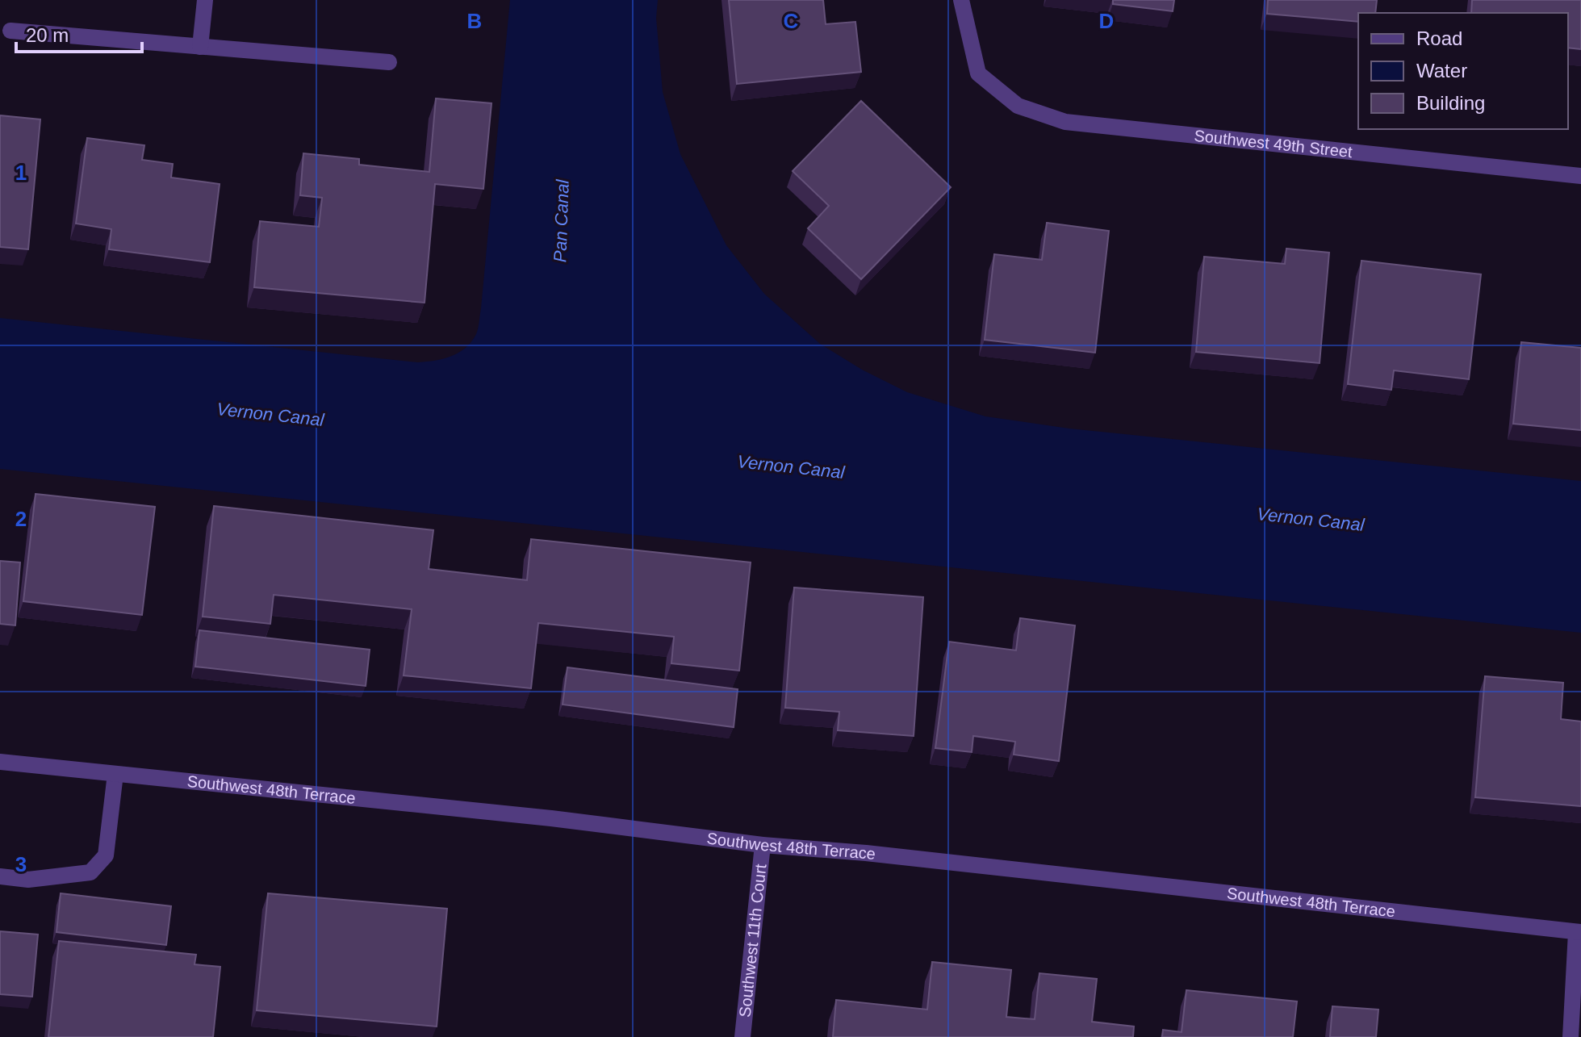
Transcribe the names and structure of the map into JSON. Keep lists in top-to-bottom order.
{
  "streets": {
    "street": ["Southwest 49th Street", "Southwest 48th Terrace", "Southwest 11th Court"]
  },
  "crossings": [
    ["Southwest 48th Terrace", "Southwest 11th Court"]
  ],
  "water": ["Pan Canal", "Vernon Canal"],
  "legend": ["Road", "Water", "Building"],
  "scale_bar": "20 m",
  "grid": {
    "columns": ["B", "C", "D"],
    "rows": ["1", "2", "3"]
  }
}
